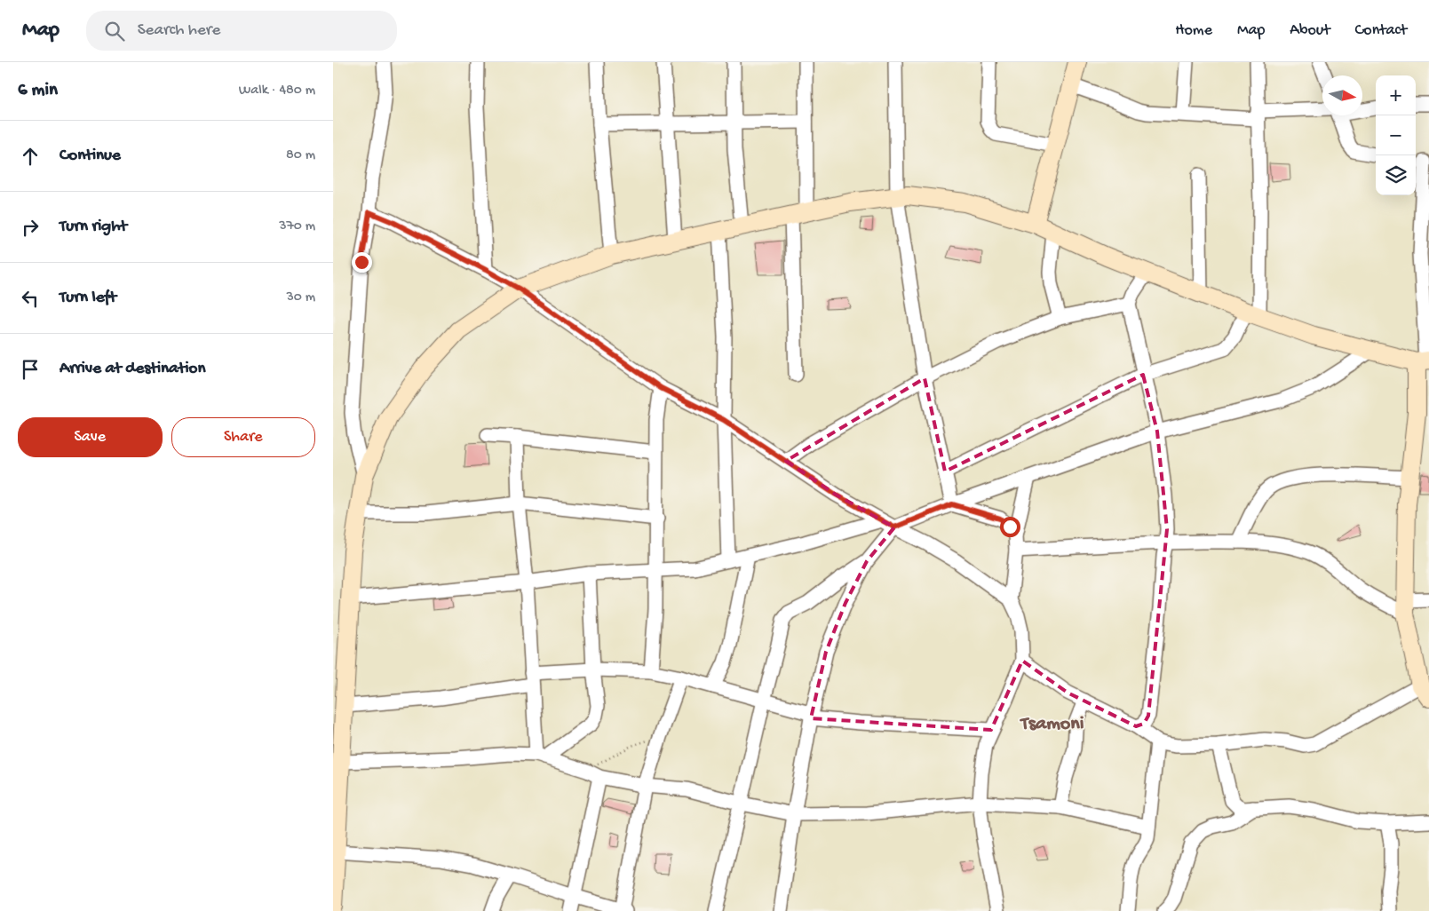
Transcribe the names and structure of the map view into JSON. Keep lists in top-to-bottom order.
{
  "districts": ["Tsamoni"],
  "north": "right",
  "page": {
    "header": "Map",
    "search": "Search here",
    "nav": [
      "Home",
      "Map",
      "About",
      "Contact"
    ],
    "heading": ["6 min", "Walk · 480 m"],
    "map_buttons": ["+", "−"],
    "list": [
      ["Continue", "80 m"],
      ["Turn right", "370 m"],
      ["Turn left", "30 m"],
      "Arrive at destination"
    ],
    "buttons": ["Save", "Share"]
  }
}
